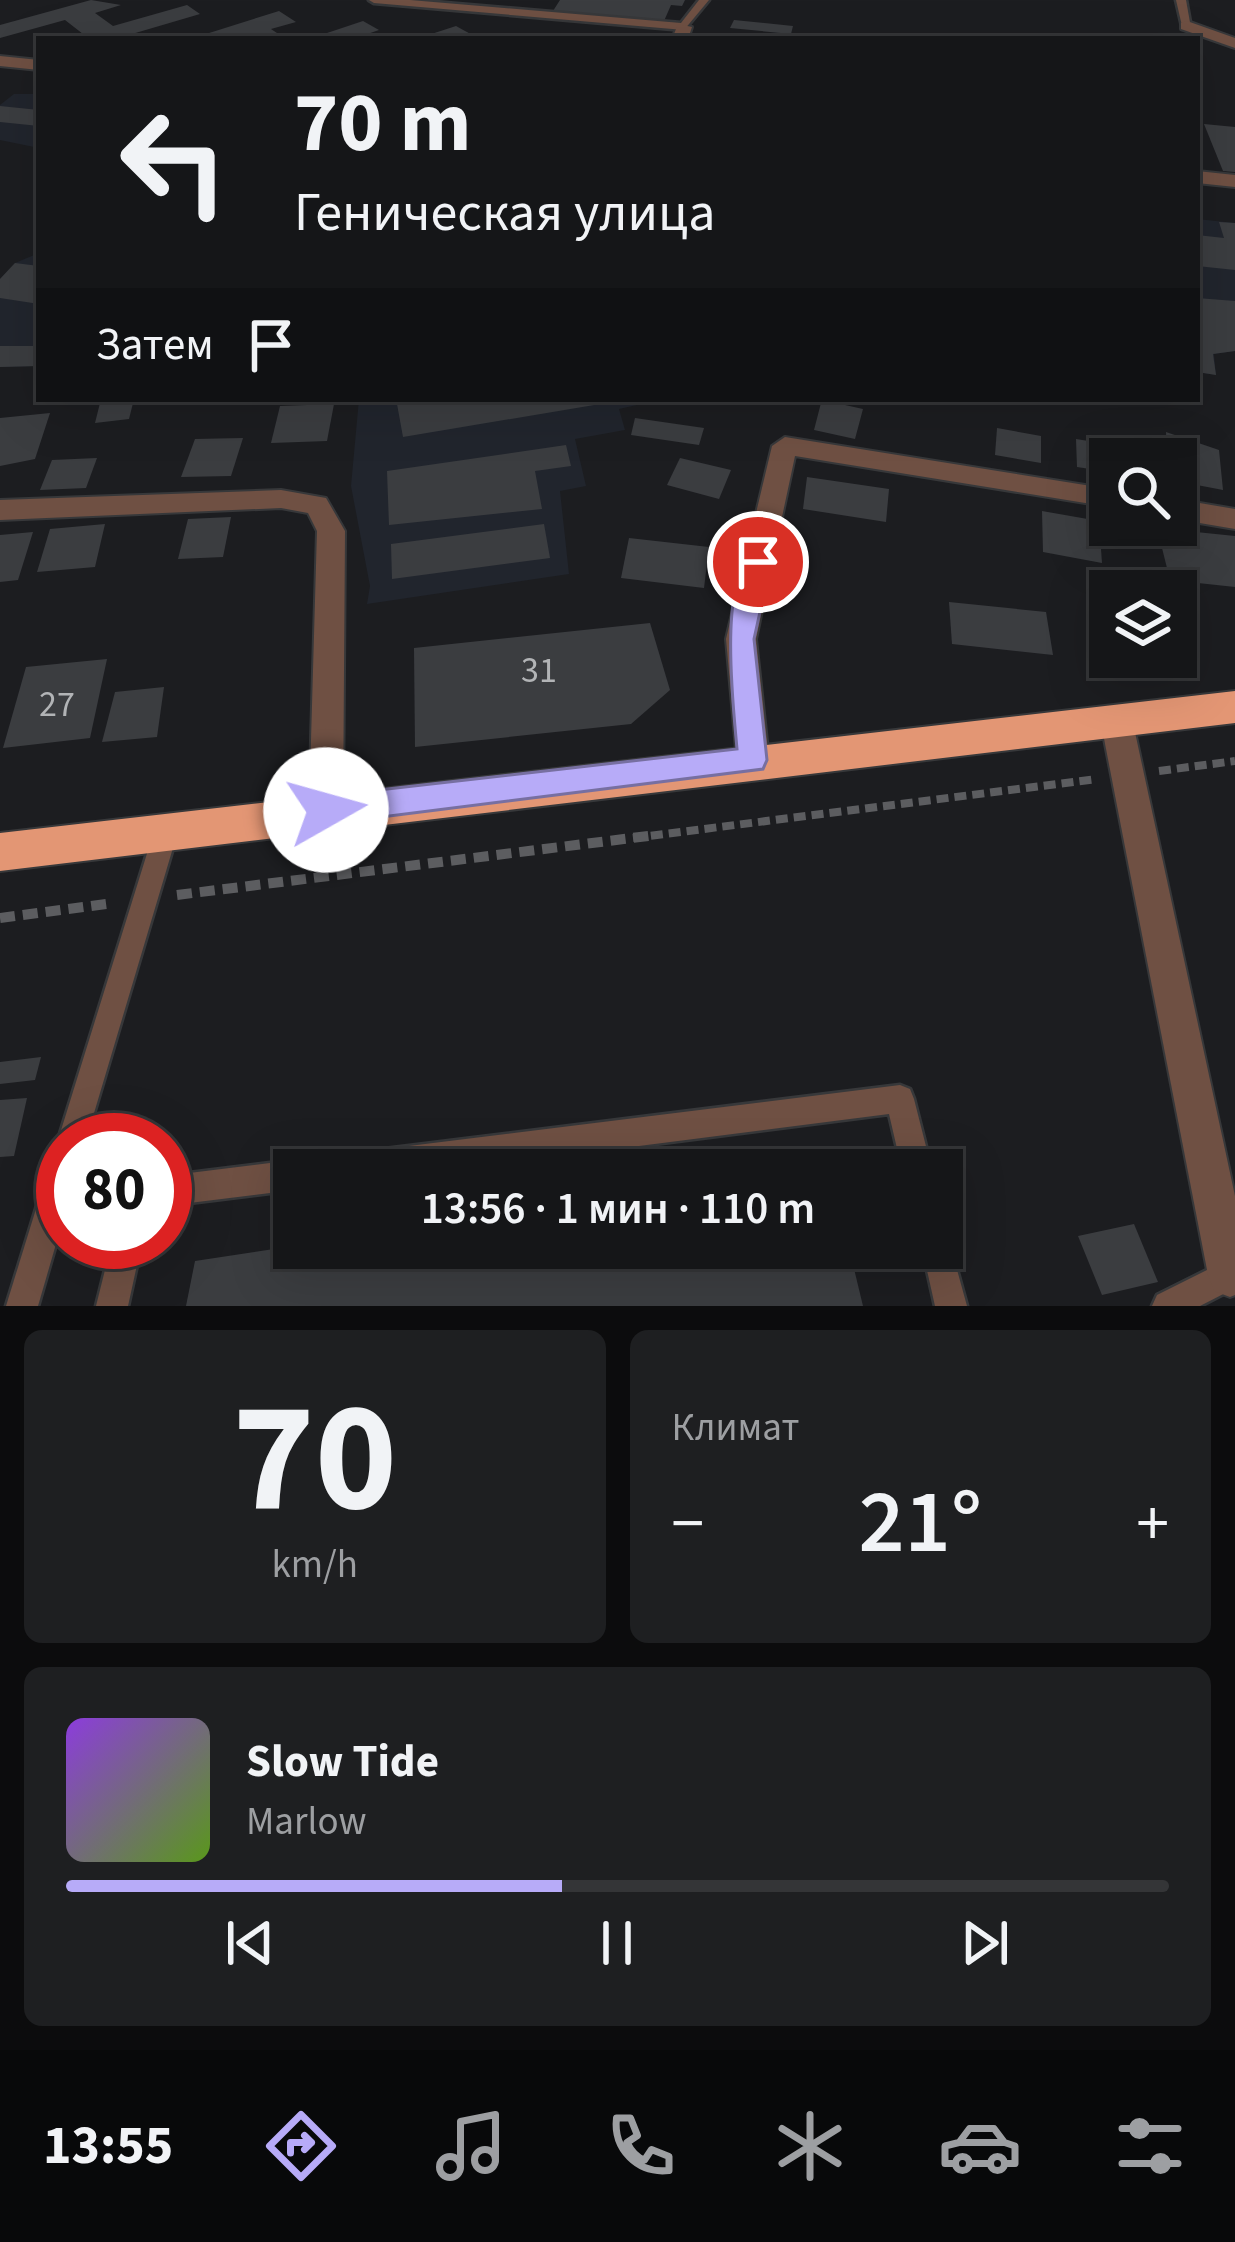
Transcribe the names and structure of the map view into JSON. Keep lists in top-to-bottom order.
{
  "house_numbers": ["31", "27"],
  "page": {
    "turn": ["70 m", "Геническая улица"],
    "then": "Затем",
    "limit": "80",
    "trip": "13:56 · 1 мин · 110 m",
    "tile": [
      ["70", "km/h"],
      "Климат"
    ],
    "heat": ["−", "21°", "+"],
    "song": ["Slow Tide", "Marlow"],
    "tabs": "13:55"
  }
}
